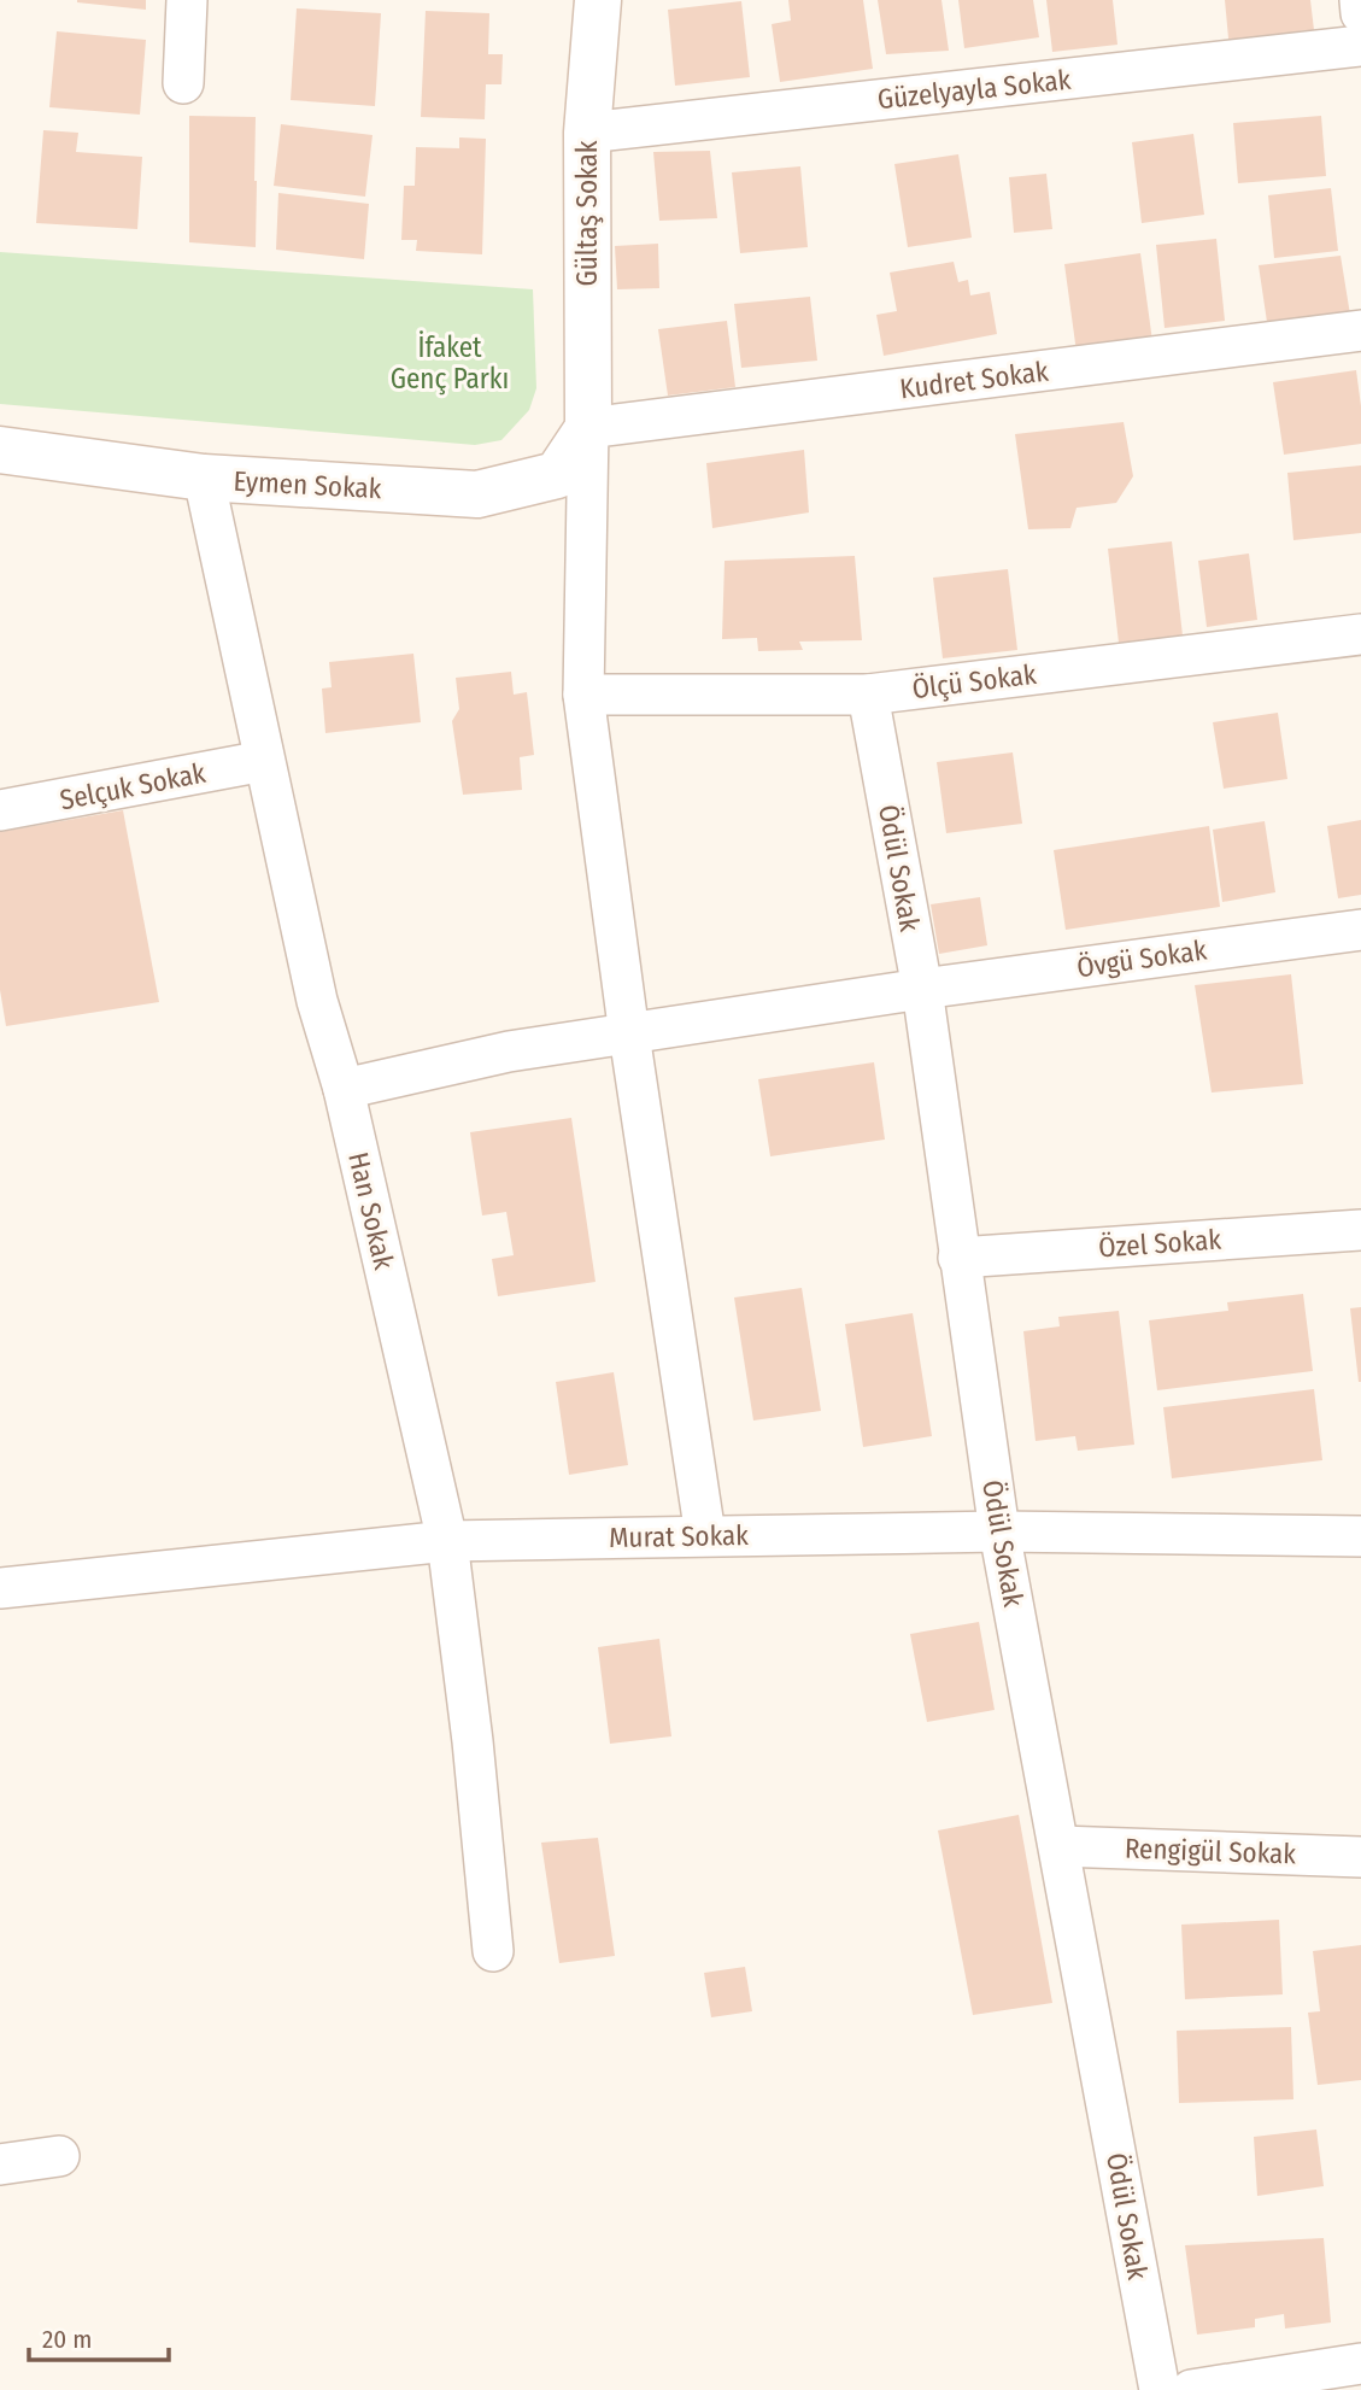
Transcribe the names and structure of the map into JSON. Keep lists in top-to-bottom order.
{
  "streets": {
    "main road": ["Gültaş Sokak", "Eymen Sokak"],
    "street": [
      "Güzelyayla Sokak",
      "Kudret Sokak",
      "Ölçü Sokak",
      "Selçuk Sokak",
      "Ödül Sokak",
      "Övgü Sokak",
      "Han Sokak",
      "Özel Sokak",
      "Murat Sokak",
      "Rengigül Sokak"
    ]
  },
  "crossings": [
    ["Güzelyayla Sokak", "Gültaş Sokak"],
    ["Gültaş Sokak", "Kudret Sokak"],
    ["Gültaş Sokak", "Eymen Sokak"],
    ["Kudret Sokak", "Eymen Sokak"],
    ["Eymen Sokak", "Han Sokak"],
    ["Ölçü Sokak", "Ödül Sokak"],
    ["Selçuk Sokak", "Han Sokak"],
    ["Ödül Sokak", "Övgü Sokak"],
    ["Ödül Sokak", "Özel Sokak"],
    ["Ödül Sokak", "Murat Sokak"],
    ["Ödül Sokak", "Rengigül Sokak"],
    ["Övgü Sokak", "Han Sokak"],
    ["Han Sokak", "Murat Sokak"]
  ],
  "parks": ["İfaket Genç Parkı"],
  "scale_bar": "20 m"
}
